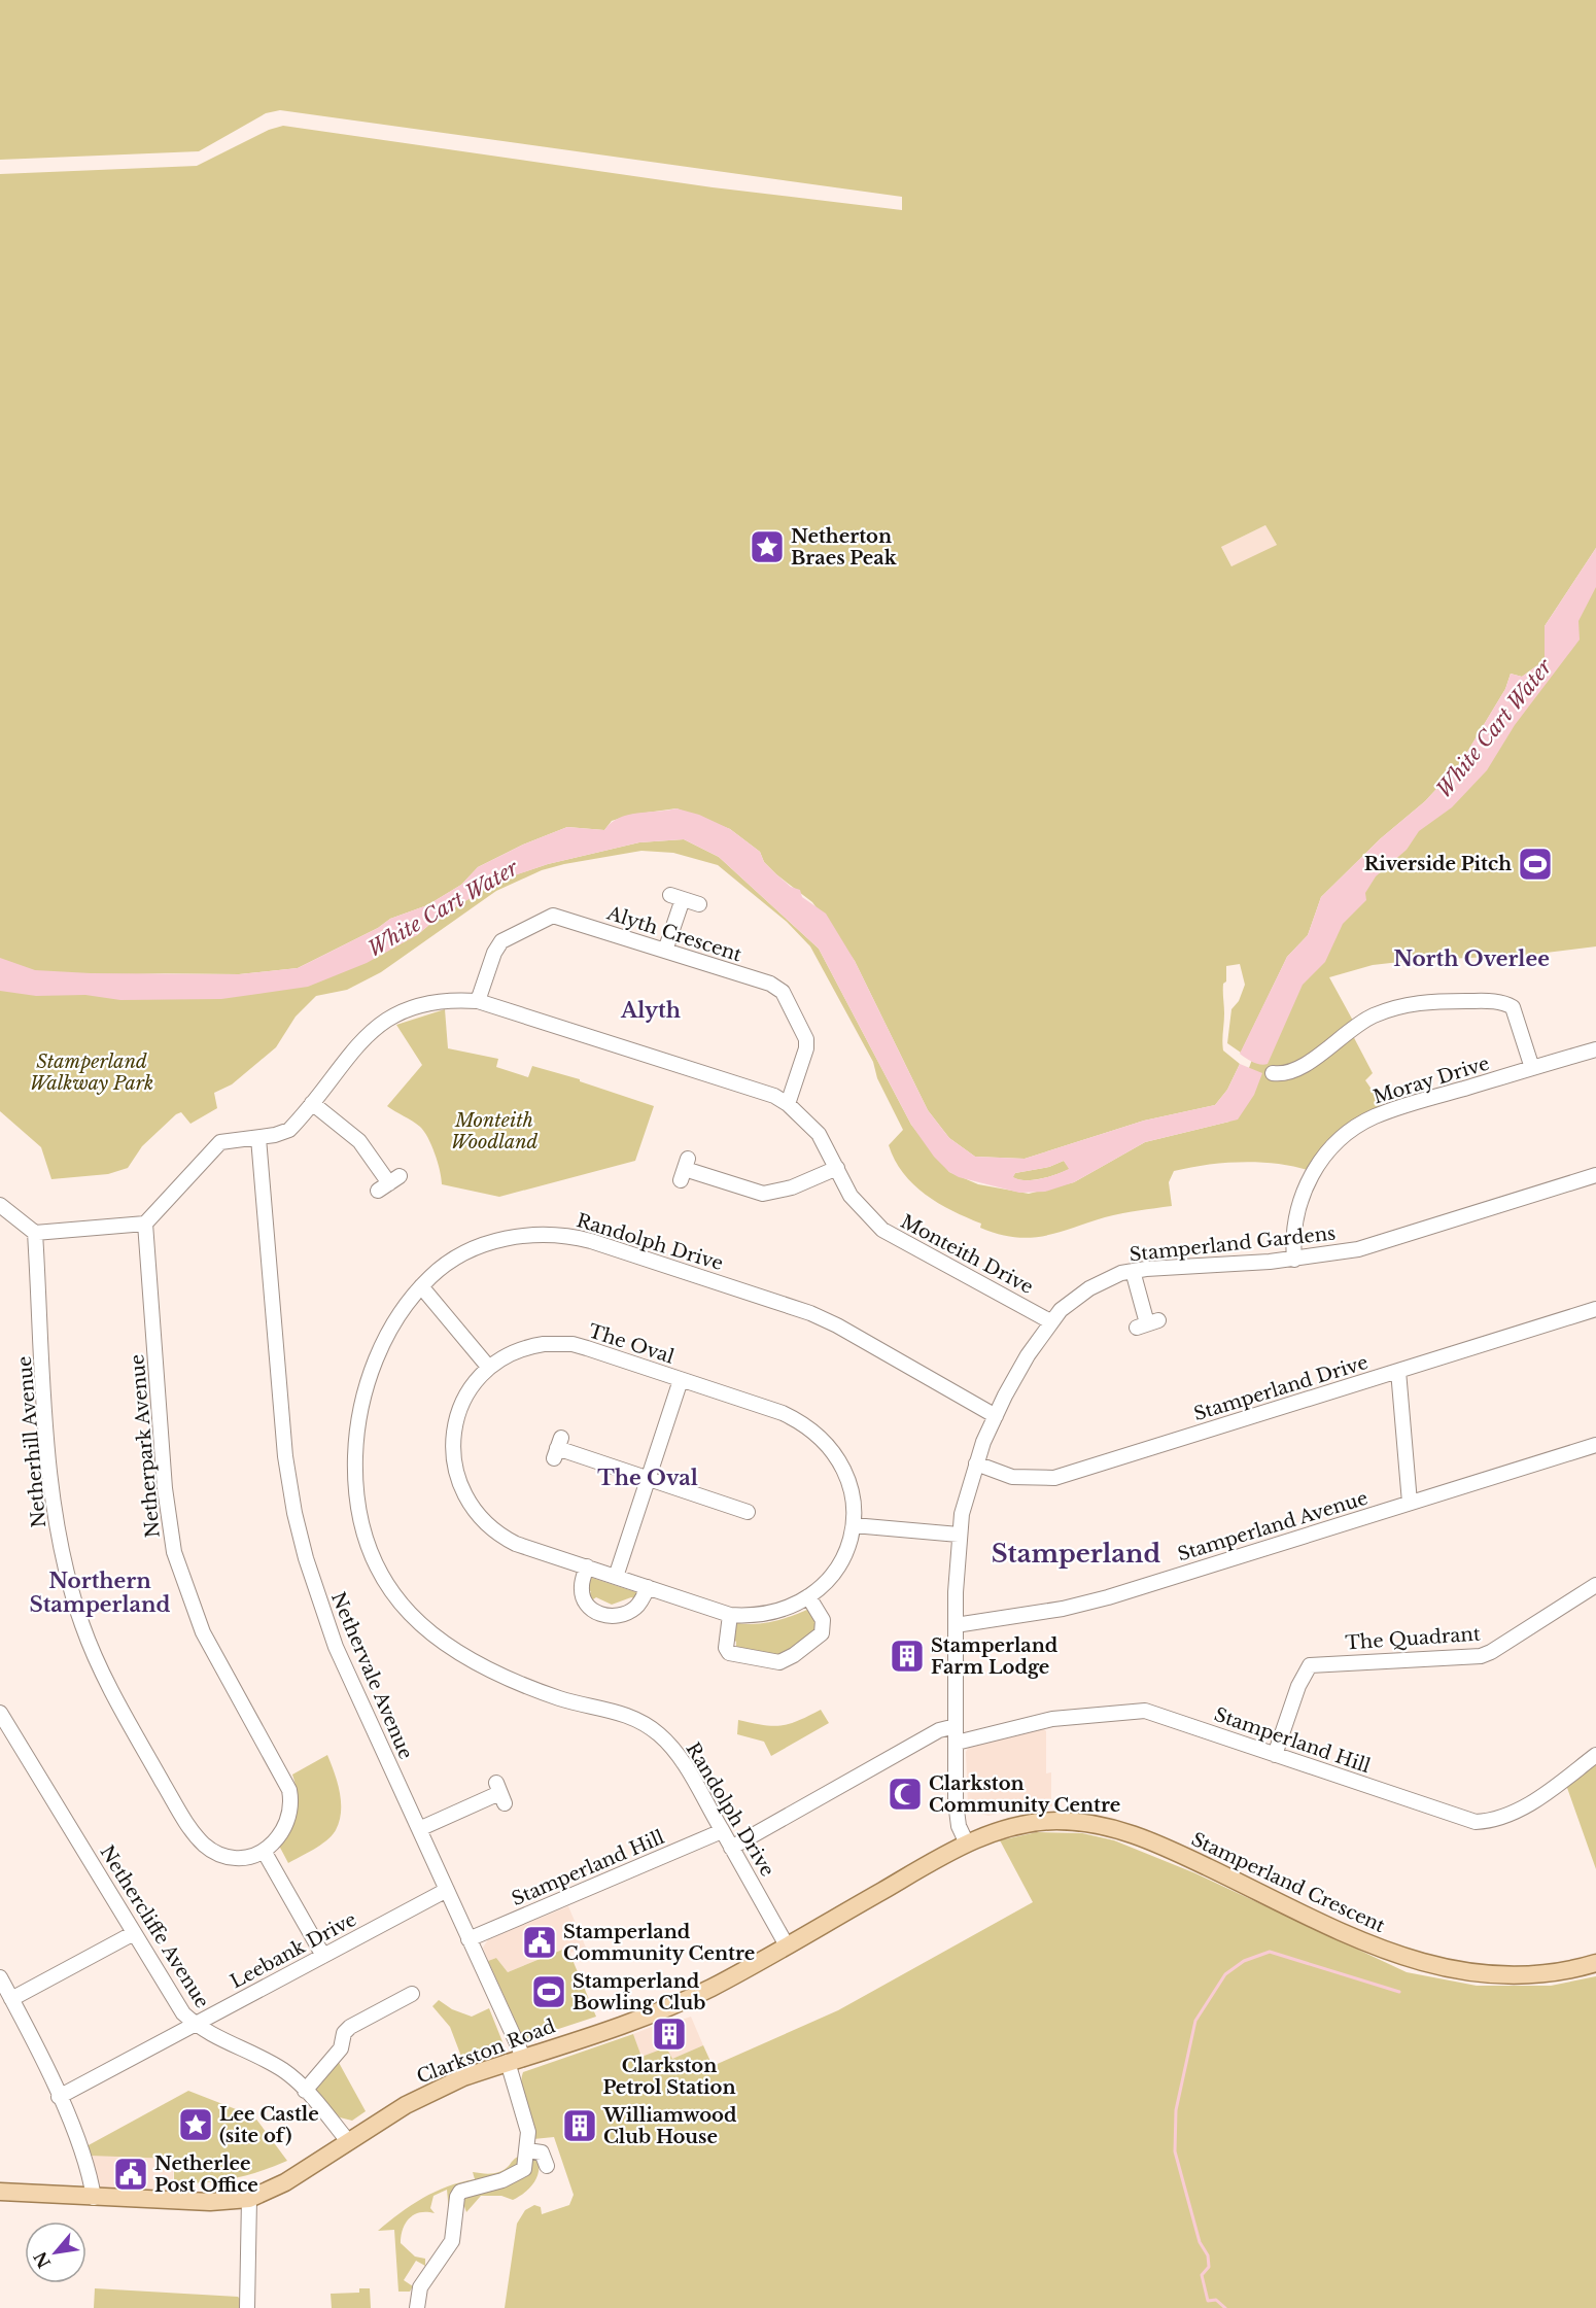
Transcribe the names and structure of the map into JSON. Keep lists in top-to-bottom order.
{
  "streets": {
    "main road": ["Stamperland Crescent", "Clarkston Road"],
    "street": [
      "Alyth Crescent",
      "Moray Drive",
      "Randolph Drive",
      "Stamperland Gardens",
      "Monteith Drive",
      "The Oval",
      "Stamperland Drive",
      "Netherhill Avenue",
      "Netherpark Avenue",
      "Stamperland Avenue",
      "The Quadrant",
      "Nethervale Avenue",
      "Stamperland Hill",
      "Nethercliffe Avenue",
      "Leebank Drive"
    ]
  },
  "crossings": [
    ["Alyth Crescent", "Monteith Drive"],
    ["Moray Drive", "Stamperland Gardens"],
    ["Randolph Drive", "Stamperland Gardens"],
    ["Randolph Drive", "Stamperland Hill"],
    ["Randolph Drive", "Clarkston Road"],
    ["Stamperland Gardens", "Monteith Drive"],
    ["Stamperland Gardens", "Stamperland Drive"],
    ["Stamperland Gardens", "Stamperland Avenue"],
    ["Stamperland Gardens", "Stamperland Hill"],
    ["Stamperland Gardens", "Stamperland Crescent"],
    ["Stamperland Gardens", "Clarkston Road"],
    ["Monteith Drive", "Netherpark Avenue"],
    ["Monteith Drive", "Nethervale Avenue"],
    ["Netherhill Avenue", "Netherpark Avenue"],
    ["The Quadrant", "Stamperland Hill"],
    ["Nethervale Avenue", "Stamperland Hill"],
    ["Nethervale Avenue", "Leebank Drive"],
    ["Nethervale Avenue", "Clarkston Road"],
    ["Stamperland Crescent", "Clarkston Road"],
    ["Nethercliffe Avenue", "Leebank Drive"],
    ["Nethercliffe Avenue", "Clarkston Road"]
  ],
  "districts": [
    "North Overlee",
    "Alyth",
    "The Oval",
    "Stamperland",
    "Northern Stamperland"
  ],
  "water": ["White Cart Water"],
  "parks": ["Stamperland Walkway Park", "Monteith Woodland"],
  "places": {
    "place": ["Netherton Braes Peak", "Lee Castle (site of)"],
    "sports": ["Riverside Pitch", "Stamperland Bowling Club"],
    "building": ["Stamperland Farm Lodge", "Clarkston Petrol Station", "Williamwood Club House"],
    "mosque": ["Clarkston Community Centre"],
    "public building": ["Stamperland Community Centre", "Netherlee Post Office"]
  },
  "north": "bottom left"
}
